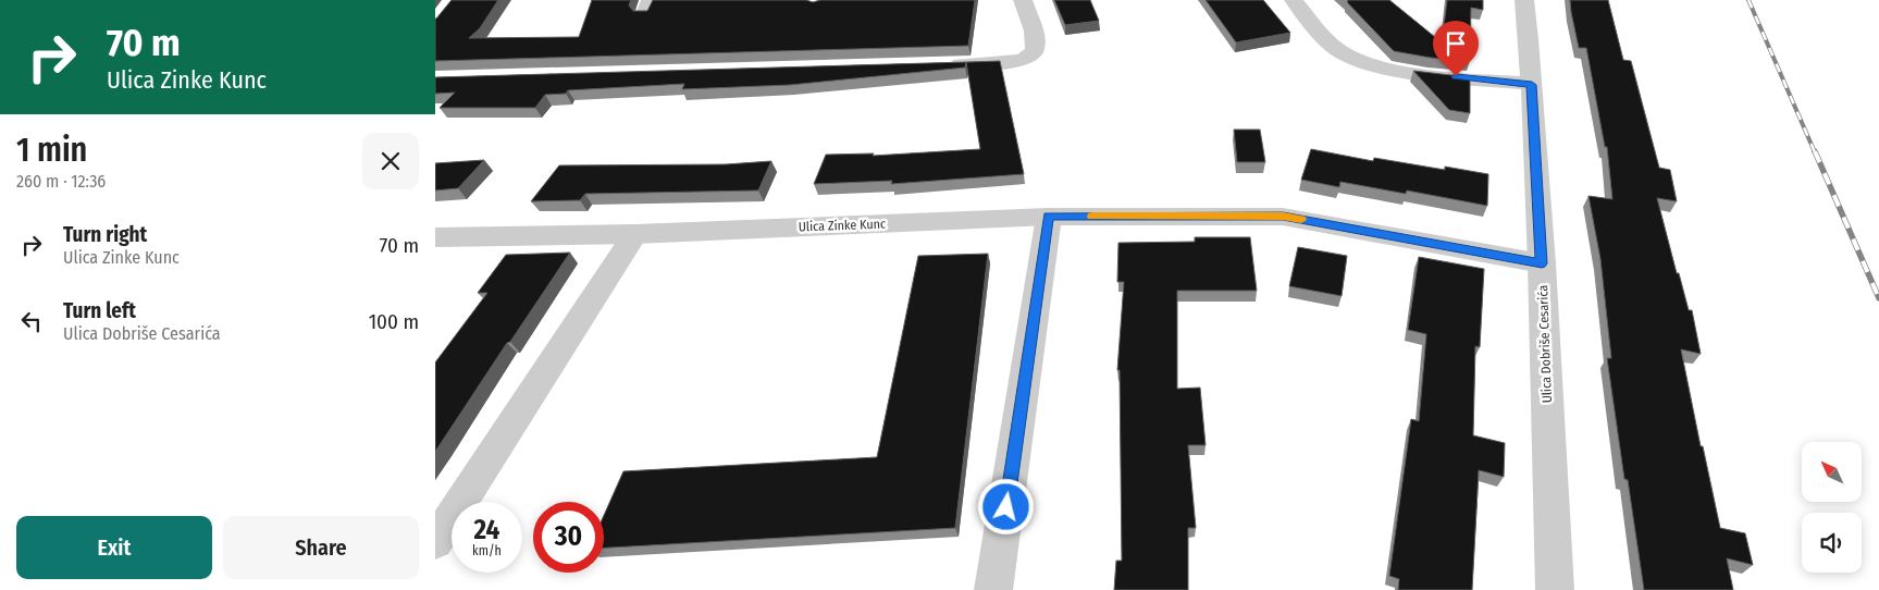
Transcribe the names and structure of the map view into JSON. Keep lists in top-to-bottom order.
{
  "streets": {
    "street": ["Ulica Zinke Kunc", "Ulica Dobriše Cesarića"]
  },
  "crossings": [
    ["Ulica Zinke Kunc", "Ulica Dobriše Cesarića"]
  ],
  "north": "top left",
  "page": {
    "turn": ["70 m", "Ulica Zinke Kunc"],
    "heading": ["1 min", "260 m · 12:36"],
    "list": [
      {
        "name": "Turn right",
        "note": "Ulica Zinke Kunc",
        "value": "70 m"
      },
      {
        "name": "Turn left",
        "note": "Ulica Dobriše Cesarića",
        "value": "100 m"
      }
    ],
    "speed": "24 km/h",
    "limit": "30",
    "buttons": ["Exit", "Share"]
  }
}
